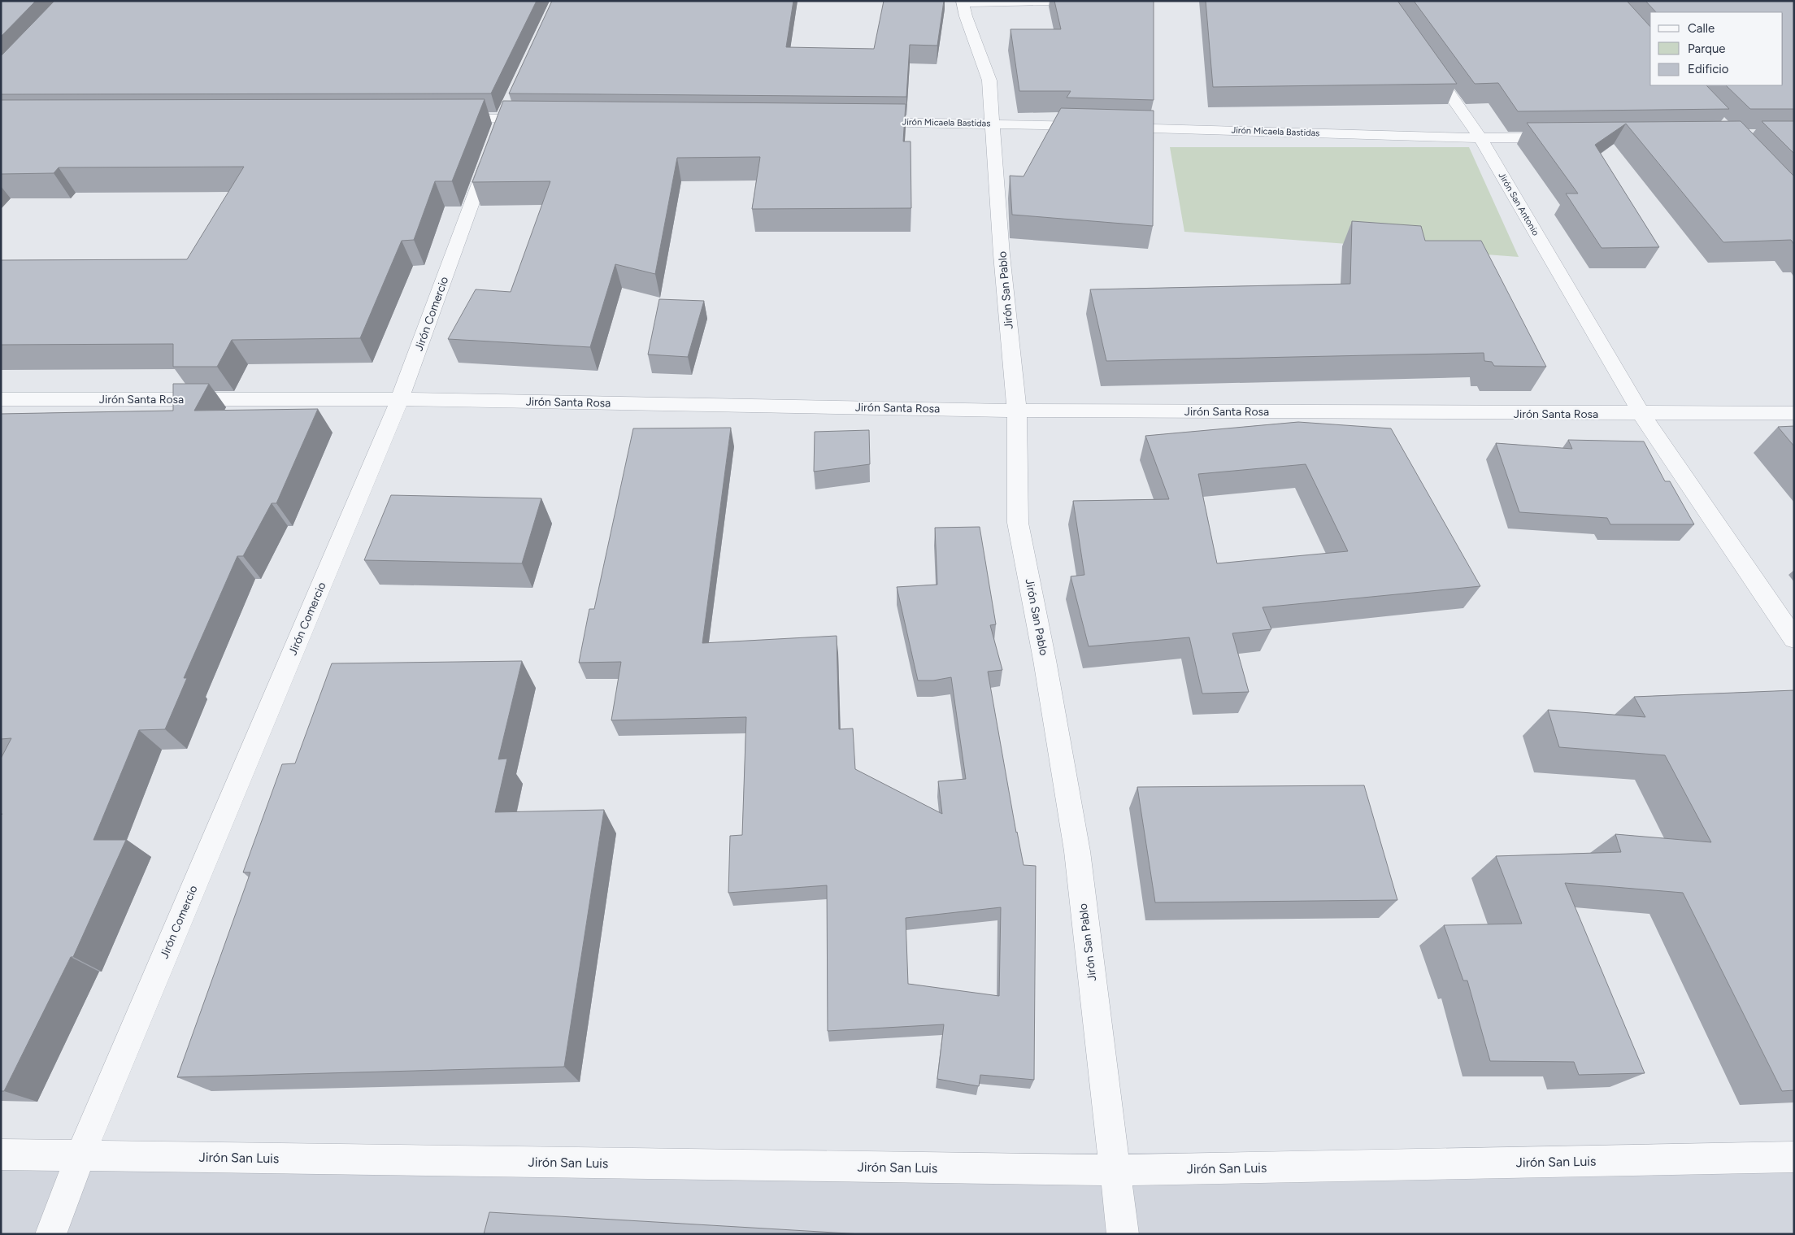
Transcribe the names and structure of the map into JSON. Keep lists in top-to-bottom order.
{
  "streets": {
    "street": [
      "Jirón Micaela Bastidas",
      "Jirón San Antonio",
      "Jirón San Pablo",
      "Jirón Comercio",
      "Jirón Santa Rosa",
      "Jirón San Luis"
    ]
  },
  "crossings": [
    ["Jirón Micaela Bastidas", "Jirón San Antonio"],
    ["Jirón Micaela Bastidas", "Jirón San Pablo"],
    ["Jirón San Antonio", "Jirón Santa Rosa"],
    ["Jirón San Pablo", "Jirón Santa Rosa"],
    ["Jirón San Pablo", "Jirón San Luis"],
    ["Jirón Comercio", "Jirón Santa Rosa"],
    ["Jirón Comercio", "Jirón San Luis"]
  ],
  "legend": ["Calle", "Parque", "Edificio"]
}
